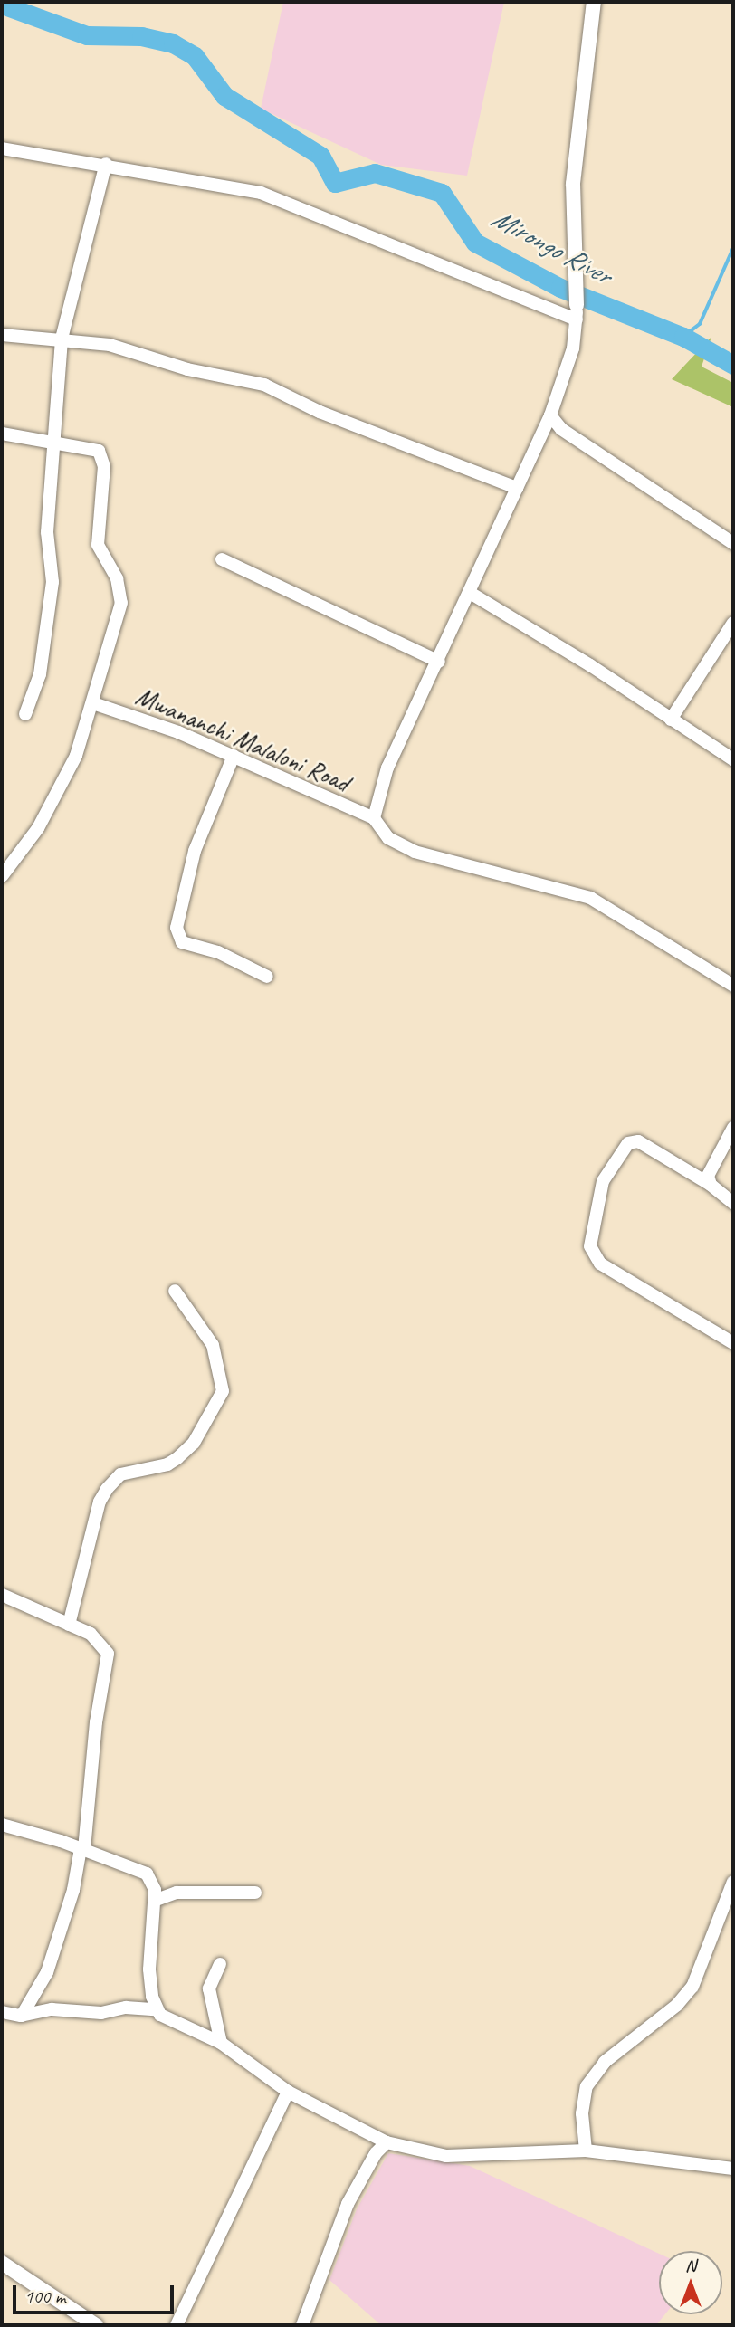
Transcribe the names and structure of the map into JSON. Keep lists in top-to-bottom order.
{
  "streets": {
    "street": ["Mwananchi Malaloni Road"]
  },
  "water": ["Mirongo River"],
  "scale_bar": "100 m",
  "north": "top"
}
